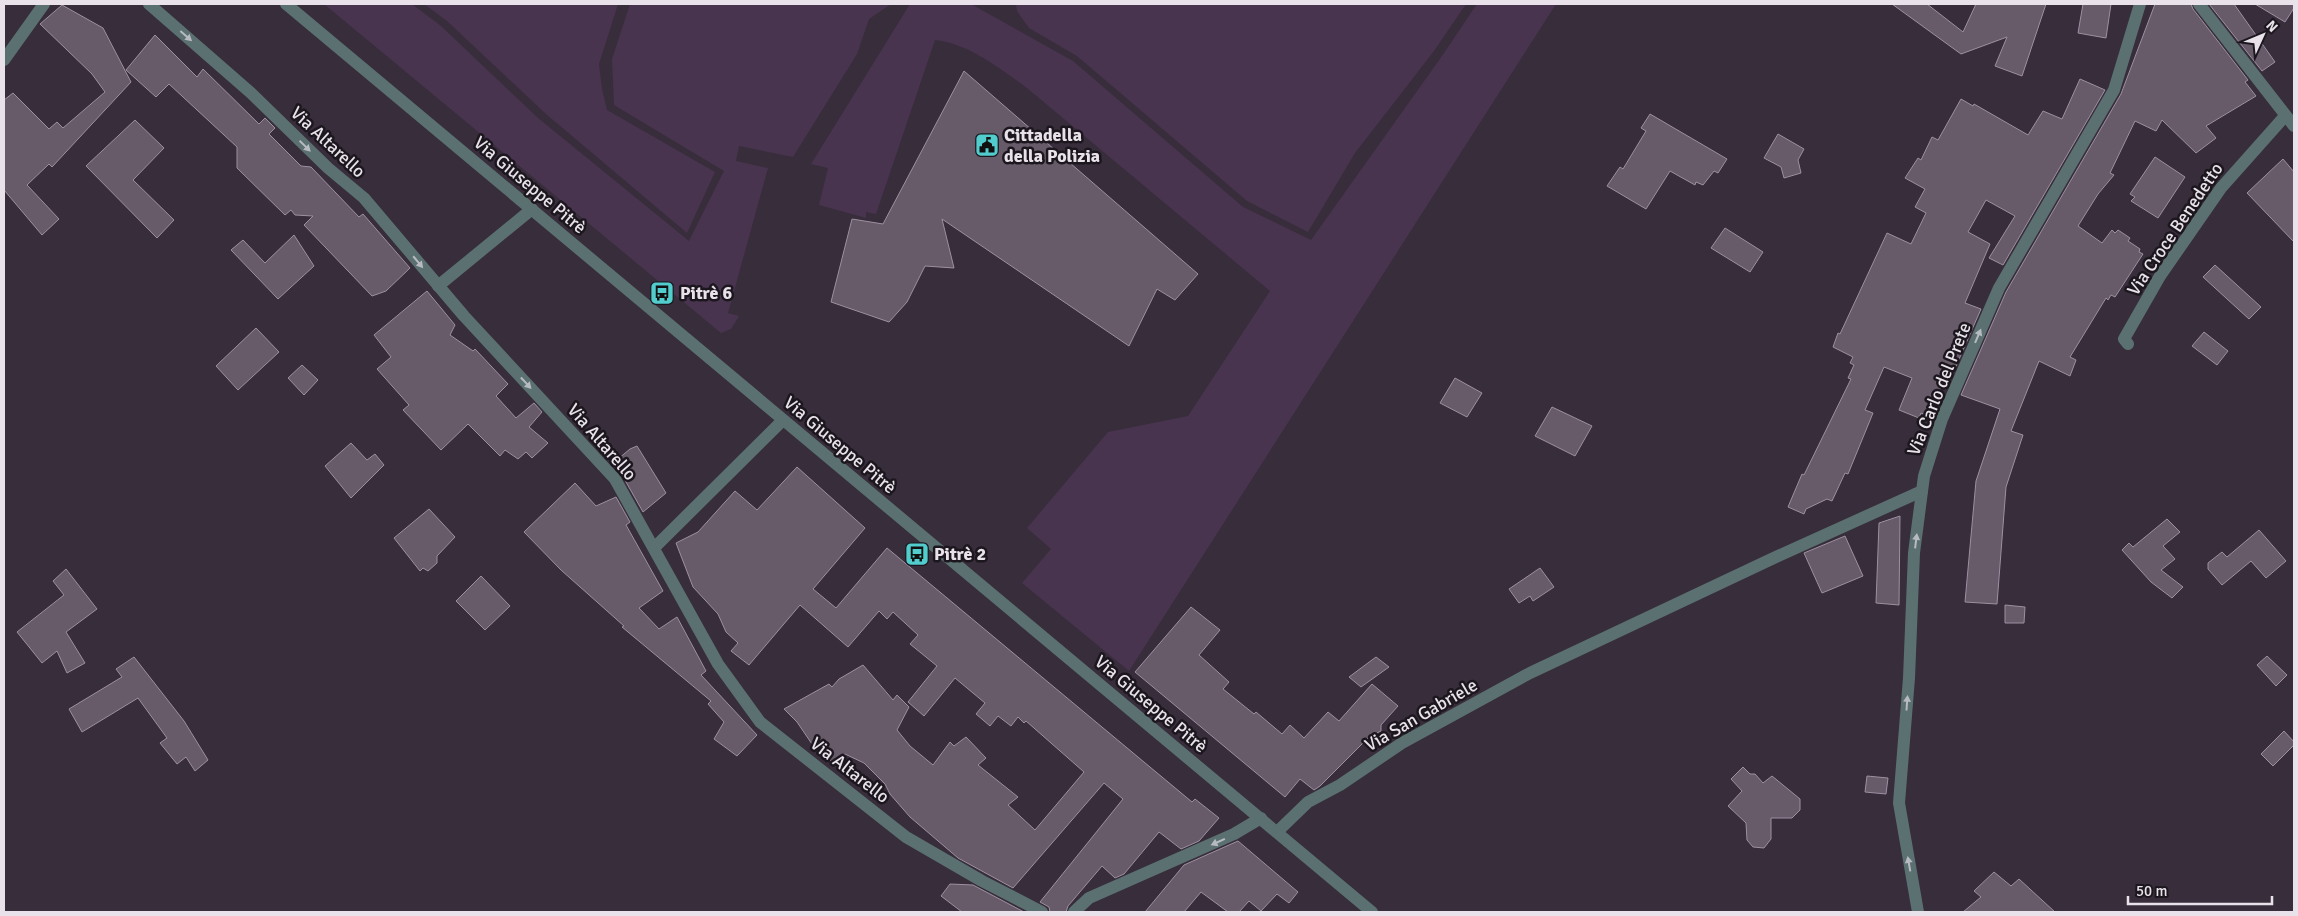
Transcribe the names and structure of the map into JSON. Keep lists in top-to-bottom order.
{
  "streets": {
    "street": [
      "Via Altarello",
      "Via Giuseppe Pitrè",
      "Via Croce Benedetto",
      "Via Carlo del Prete",
      "Via San Gabriele"
    ]
  },
  "crossings": [
    ["Via Giuseppe Pitrè", "Via San Gabriele"],
    ["Via Carlo del Prete", "Via San Gabriele"]
  ],
  "one_way": ["Via Altarello", "Via Carlo del Prete"],
  "places": {
    "public building": ["Cittadella della Polizia"],
    "bus stop": ["Pitrè 6", "Pitrè 2"]
  },
  "scale_bar": "50 m",
  "north": "top right"
}
